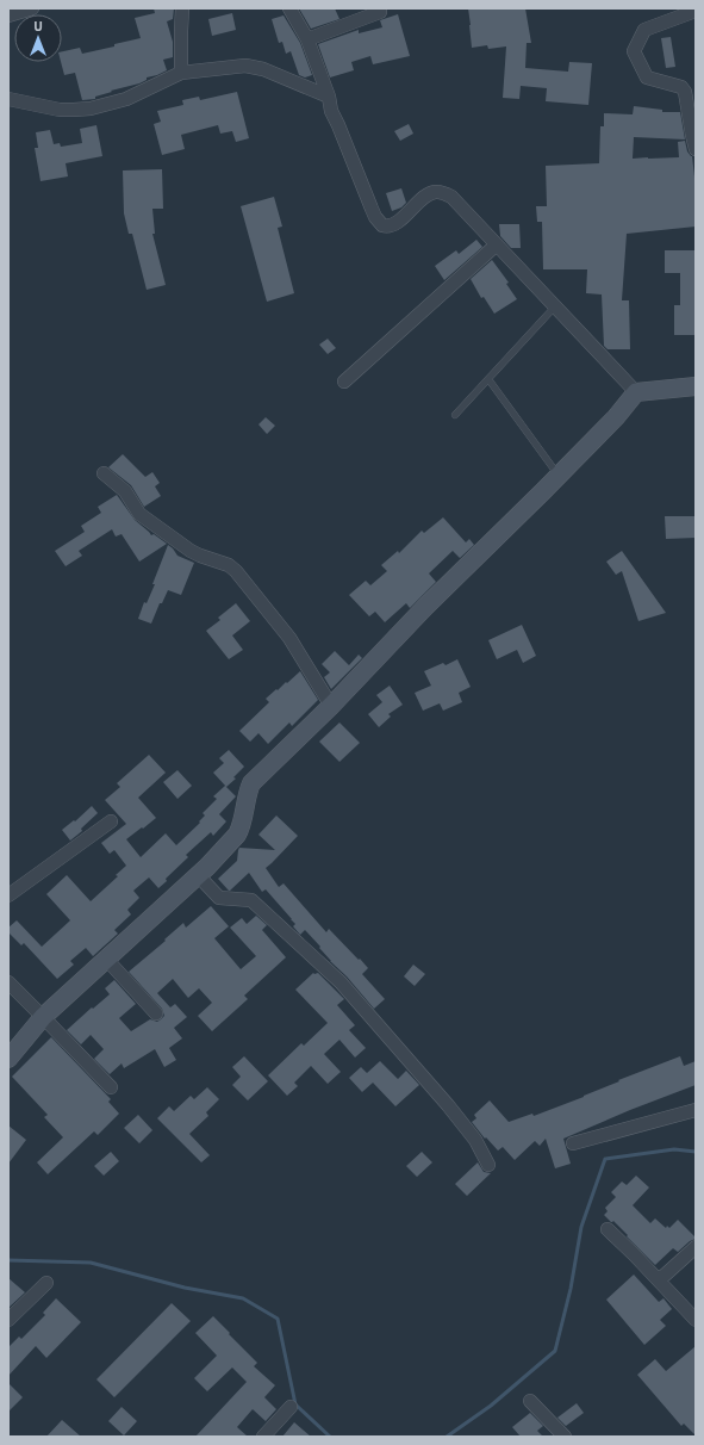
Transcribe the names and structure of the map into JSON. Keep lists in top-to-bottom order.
{
  "north": "top"
}
